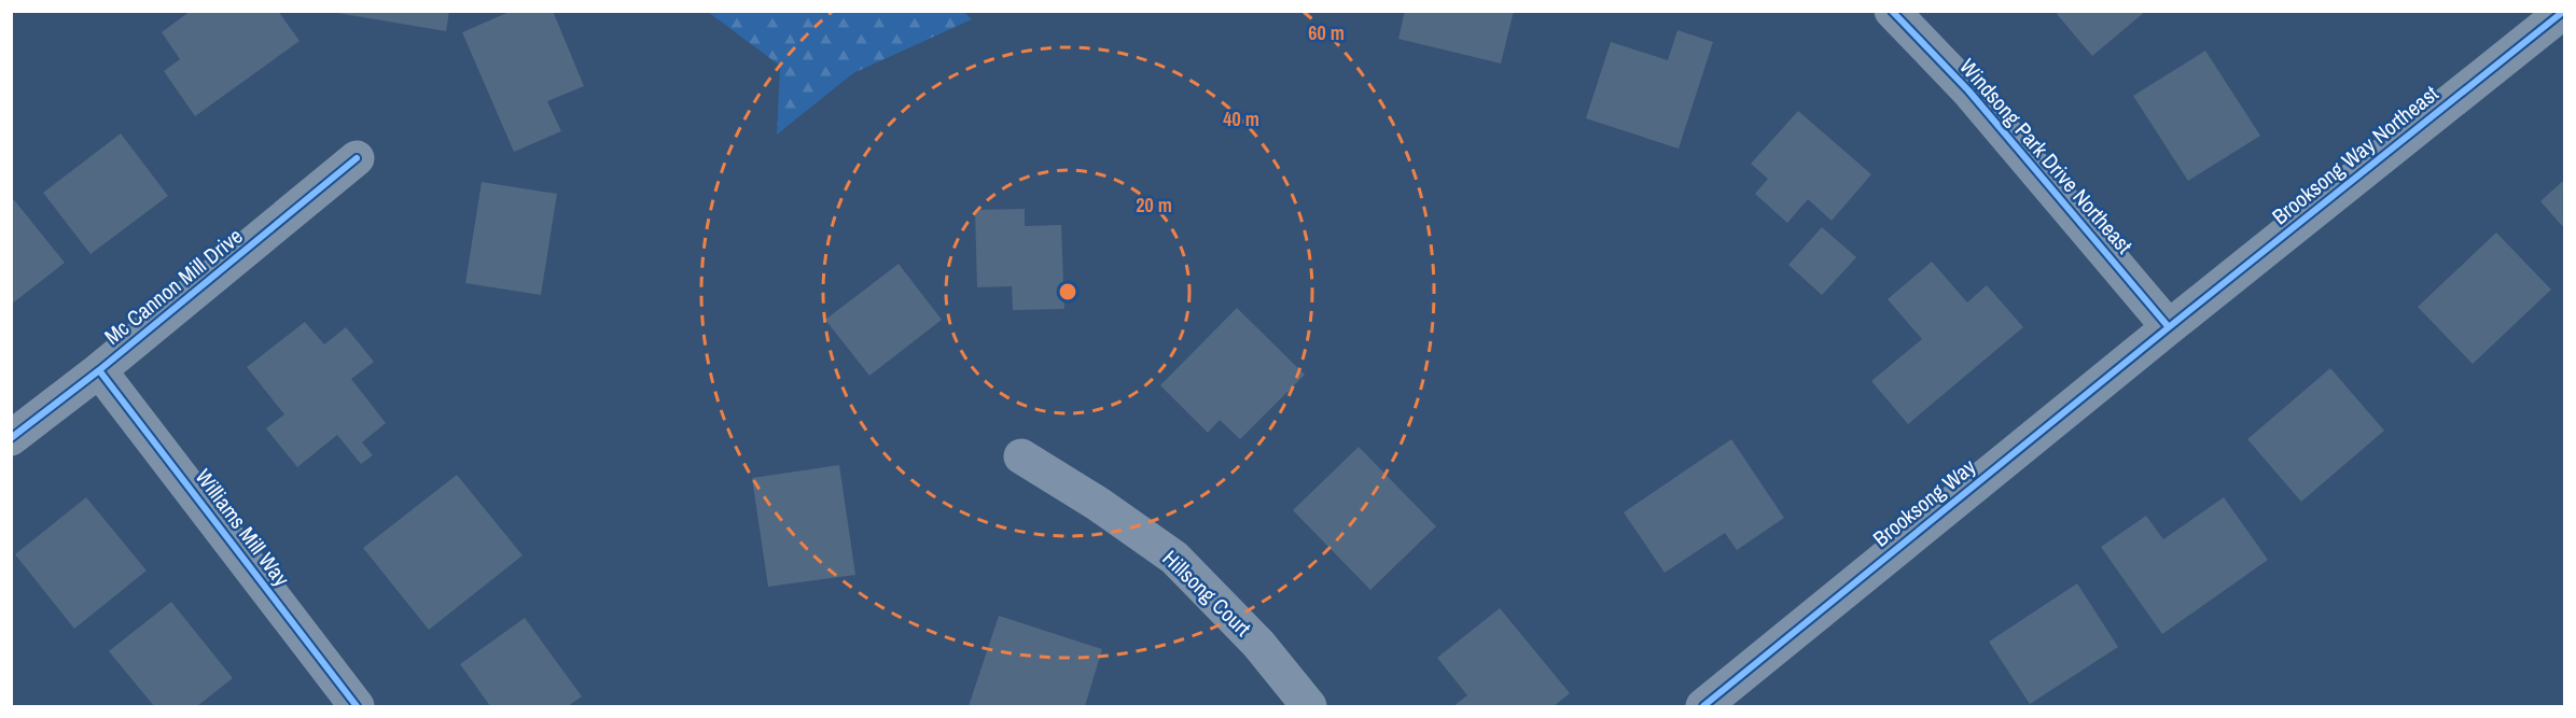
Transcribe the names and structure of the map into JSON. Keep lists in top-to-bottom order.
{
  "streets": {
    "street": [
      "Brooksong Way Northeast",
      "Windsong Park Drive Northeast",
      "Mc Cannon Mill Drive",
      "Brooksong Way",
      "Williams Mill Way",
      "Hillsong Court"
    ]
  },
  "crossings": [
    ["Brooksong Way Northeast", "Windsong Park Drive Northeast"],
    ["Brooksong Way Northeast", "Brooksong Way"],
    ["Windsong Park Drive Northeast", "Brooksong Way"],
    ["Mc Cannon Mill Drive", "Williams Mill Way"]
  ],
  "rings": ["60 m", "40 m", "20 m"]
}
